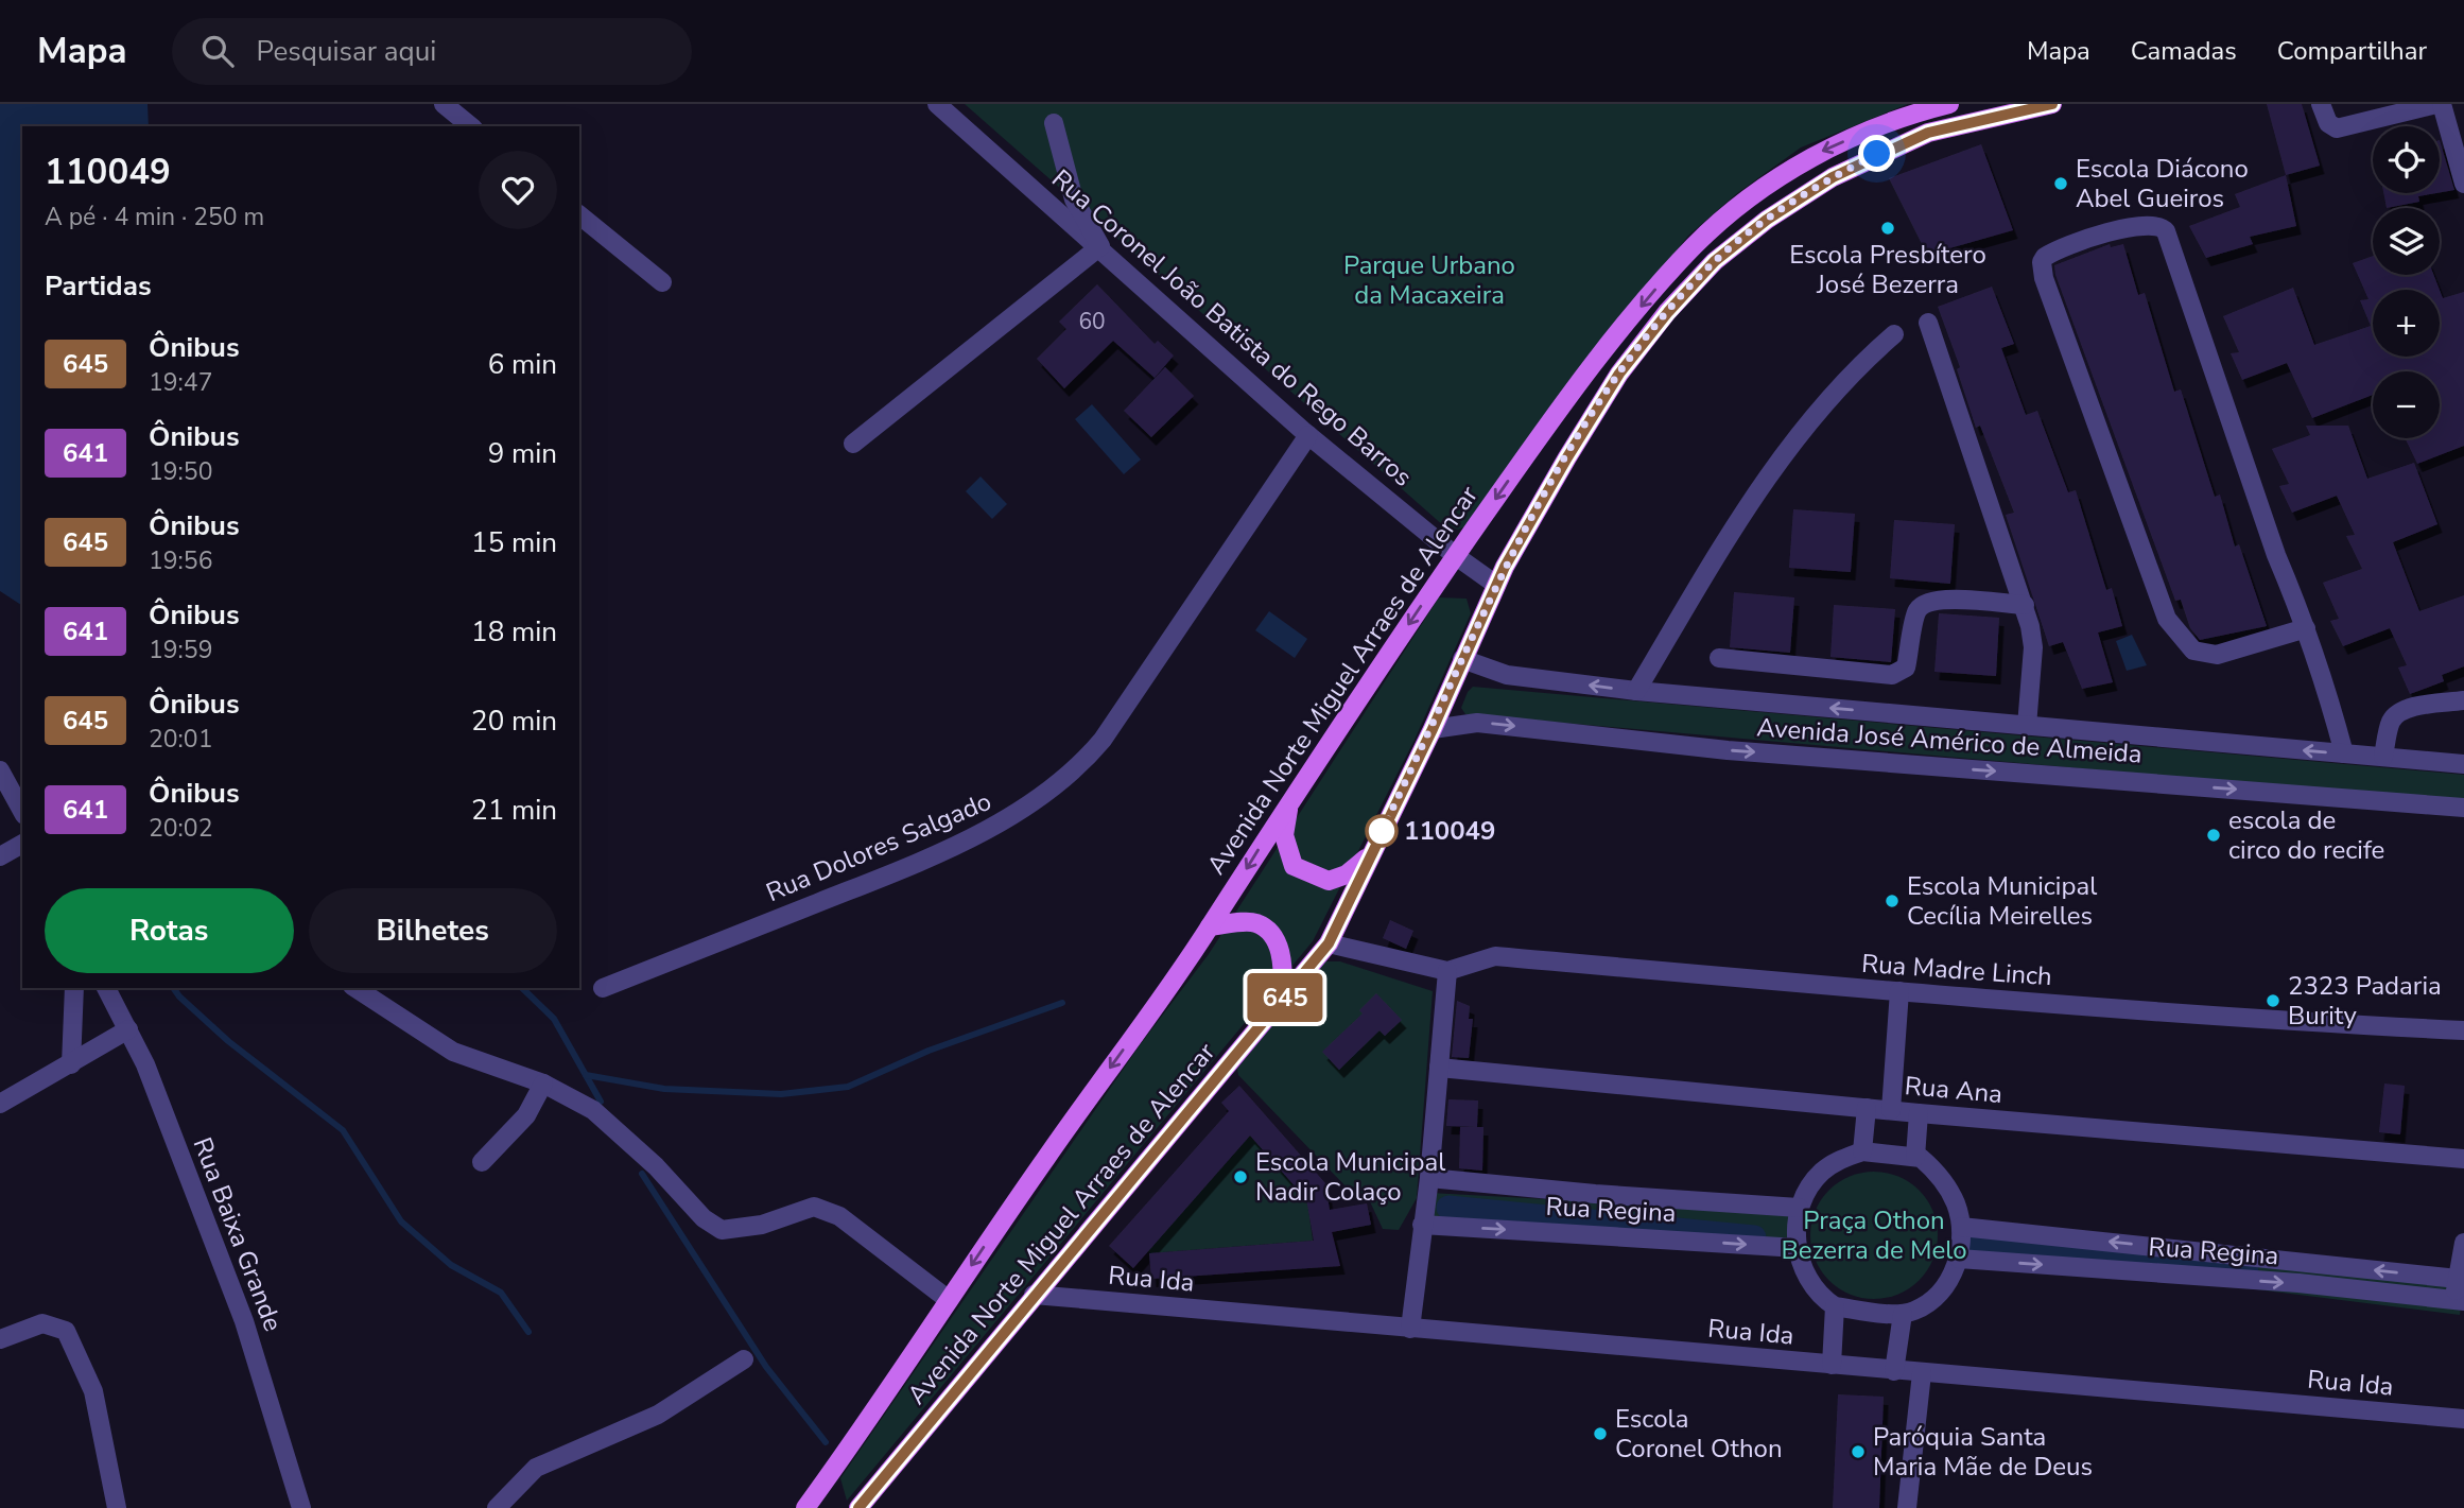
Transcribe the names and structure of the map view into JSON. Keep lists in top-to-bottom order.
{
  "streets": {
    "main road": ["Avenida Norte Miguel Arraes de Alencar"],
    "street": [
      "Rua Coronel João Batista do Rego Barros",
      "Avenida José Américo de Almeida",
      "Rua Dolores Salgado",
      "Rua Madre Linch",
      "Rua Ana",
      "Rua Regina",
      "Rua Baixa Grande",
      "Rua Ida"
    ]
  },
  "crossings": [
    ["Rua Coronel João Batista do Rego Barros", "Avenida Norte Miguel Arraes de Alencar"],
    ["Rua Coronel João Batista do Rego Barros", "Rua Dolores Salgado"],
    ["Avenida Norte Miguel Arraes de Alencar", "Avenida José Américo de Almeida"],
    ["Avenida Norte Miguel Arraes de Alencar", "Rua Ida"]
  ],
  "parks": ["Parque Urbano da Macaxeira", "Praça Othon Bezerra de Melo"],
  "places": [
    "Escola Diácono Abel Gueiros",
    "Escola Presbítero José Bezerra",
    "110049",
    "escola de circo do recife",
    "Escola Municipal Cecília Meirelles",
    "2323 Padaria Burity",
    "Escola Municipal Nadir Colaço",
    "Escola Coronel Othon",
    "Paróquia Santa Maria Mãe de Deus"
  ],
  "lines": ["bus line 645"],
  "house_numbers": ["60"],
  "page": {
    "header": "Mapa",
    "search": "Pesquisar aqui",
    "nav": ["Mapa", "Camadas", "Compartilhar"],
    "on_map": "645",
    "map_buttons": ["+", "−"],
    "heading": [
      ["110049", "A pé · 4 min · 250 m"],
      "Partidas"
    ],
    "list": [
      {
        "mark": "645",
        "name": "Ônibus",
        "note": "19:47",
        "value": "6 min"
      },
      {
        "mark": "641",
        "name": "Ônibus",
        "note": "19:50",
        "value": "9 min"
      },
      {
        "mark": "645",
        "name": "Ônibus",
        "note": "19:56",
        "value": "15 min"
      },
      {
        "mark": "641",
        "name": "Ônibus",
        "note": "19:59",
        "value": "18 min"
      },
      {
        "mark": "645",
        "name": "Ônibus",
        "note": "20:01",
        "value": "20 min"
      },
      {
        "mark": "641",
        "name": "Ônibus",
        "note": "20:02",
        "value": "21 min"
      }
    ],
    "buttons": ["Rotas", "Bilhetes"]
  }
}
